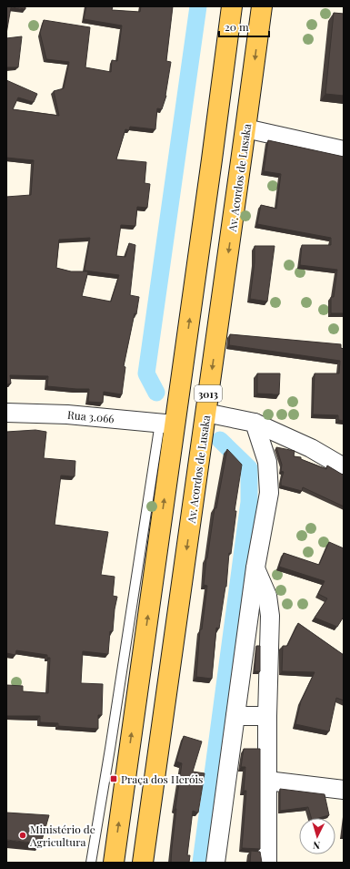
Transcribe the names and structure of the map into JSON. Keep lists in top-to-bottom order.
{
  "streets": {
    "main road": ["Av. Acordos de Lusaka", "3013"],
    "street": ["Rua 3.066"]
  },
  "crossings": [
    ["3013", "Rua 3.066"]
  ],
  "places": {
    "transit": ["Praça dos Heróis"],
    "other": ["Ministério de Agricultura"]
  },
  "scale_bar": "20 m",
  "north": "bottom"
}
